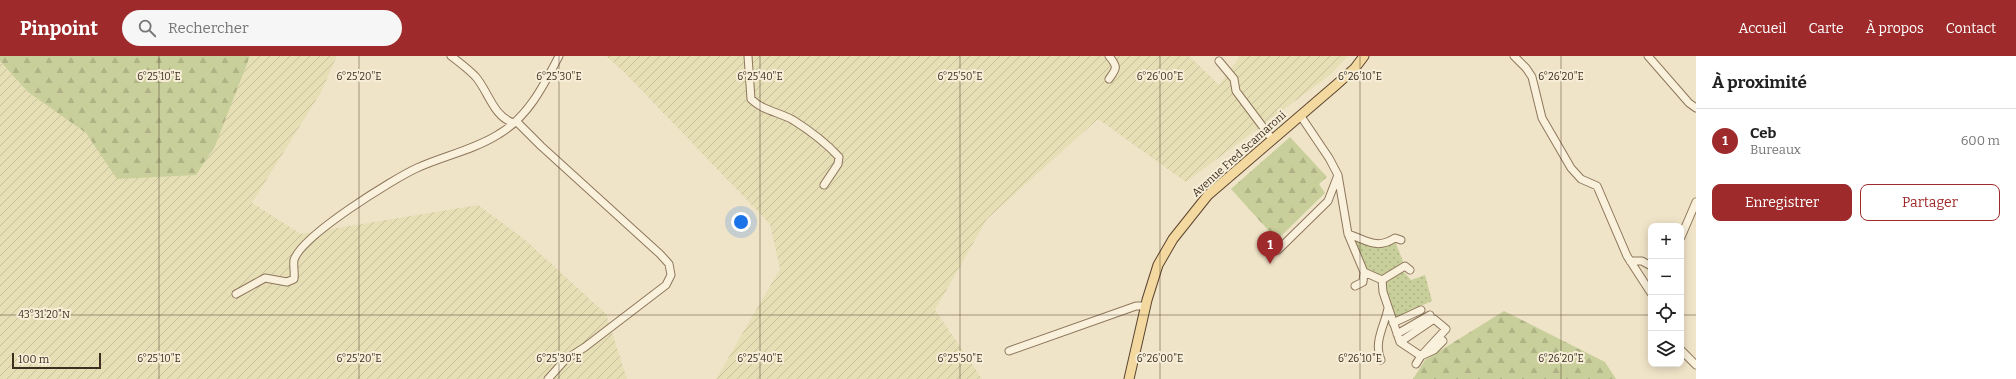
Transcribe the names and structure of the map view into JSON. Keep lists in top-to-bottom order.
{
  "streets": {
    "main road": ["Avenue Fred Scamaroni"]
  },
  "scale_bar": "100 m",
  "page": {
    "header": "Pinpoint",
    "search": "Rechercher",
    "nav": [
      "Accueil",
      "Carte",
      "À propos",
      "Contact"
    ],
    "heading": "À proximité",
    "list": [
      {
        "mark": "1",
        "name": "Ceb",
        "note": "Bureaux",
        "value": "600 m"
      }
    ],
    "buttons": ["Enregistrer", "Partager"],
    "map_buttons": ["+", "−"],
    "pins": "1",
    "scale": "100 m"
  },
  "coordinates": [
    "6°25'10\"E",
    "6°25'20\"E",
    "6°25'30\"E",
    "6°25'40\"E",
    "6°25'50\"E",
    "6°26'00\"E",
    "6°26'10\"E",
    "6°26'20\"E",
    "43°31'20\"N"
  ]
}
